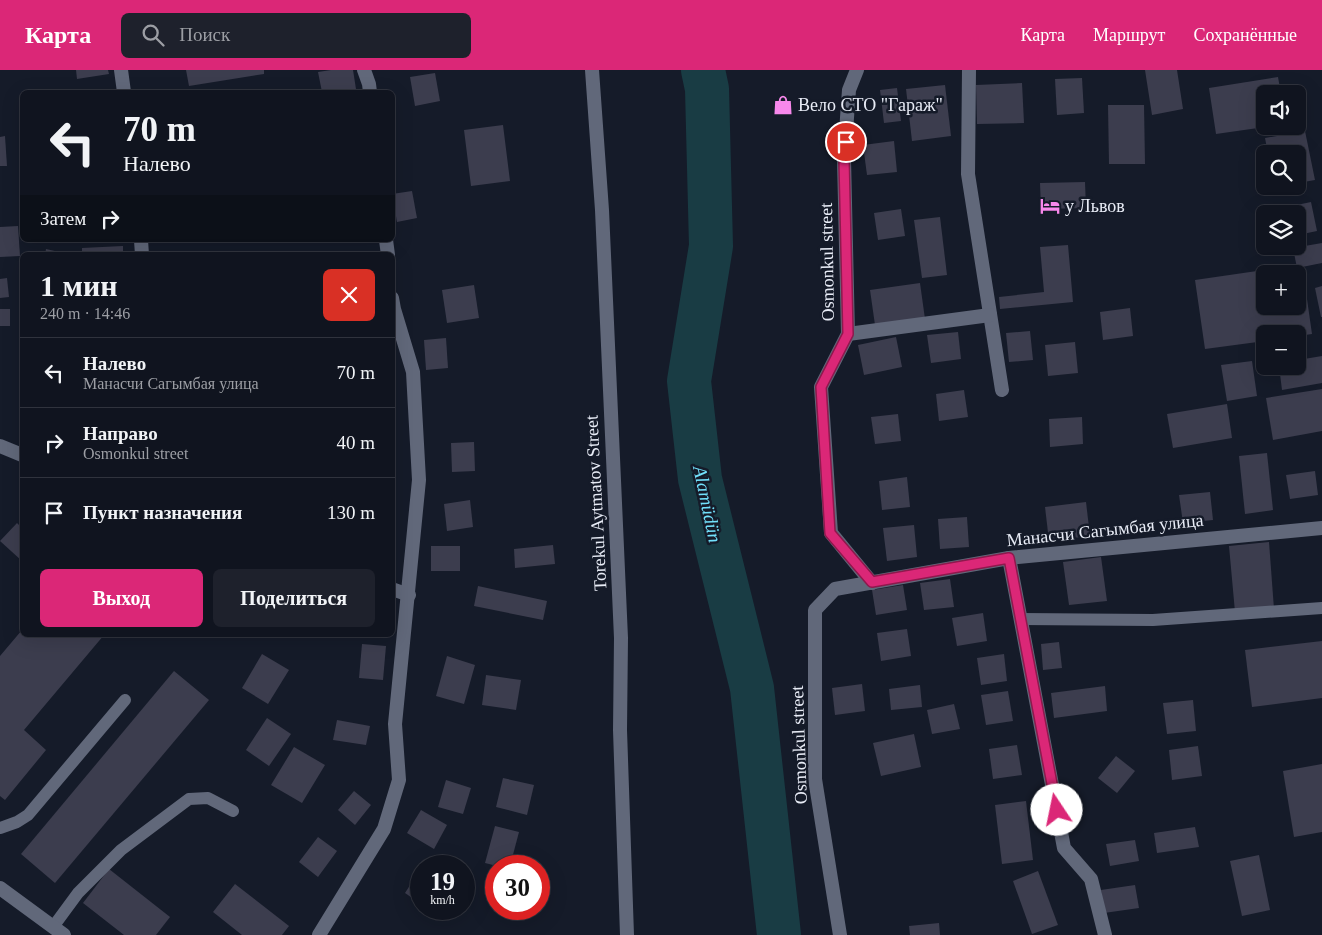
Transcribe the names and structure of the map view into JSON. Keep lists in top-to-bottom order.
{
  "streets": {
    "street": ["Osmonkul street", "Torekul Aytmatov Street", "Манасчи Сагымбая улица"]
  },
  "crossings": [
    ["Osmonkul street", "Манасчи Сагымбая улица"]
  ],
  "water": ["Alamüdün"],
  "places": {
    "shop": ["Вело СТО \"Гараж\""],
    "hotel": ["у Львов"]
  },
  "page": {
    "header": "Карта",
    "search": "Поиск",
    "nav": ["Карта", "Маршрут", "Сохранённые"],
    "map_buttons": ["+", "−"],
    "turn": ["70 m", "Налево"],
    "then": "Затем",
    "heading": ["1 мин", "240 m · 14:46"],
    "list": [
      {
        "name": "Налево",
        "note": "Манасчи Сагымбая улица",
        "value": "70 m"
      },
      {
        "name": "Направо",
        "note": "Osmonkul street",
        "value": "40 m"
      },
      {
        "name": "Пункт назначения",
        "value": "130 m"
      }
    ],
    "buttons": ["Выход", "Поделиться"],
    "speed": "19 km/h",
    "limit": "30"
  }
}
